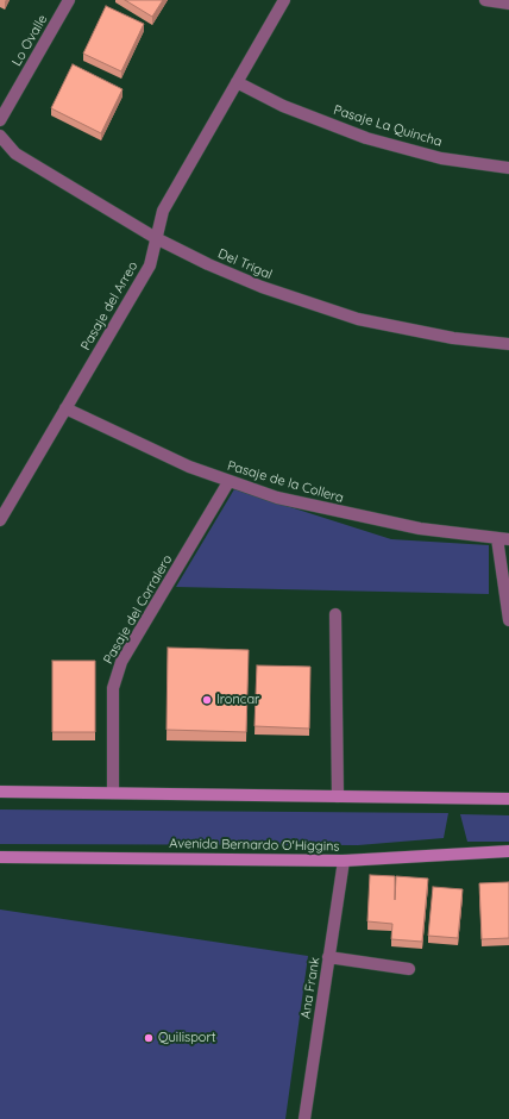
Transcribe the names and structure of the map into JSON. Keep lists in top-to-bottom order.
{
  "streets": {
    "main road": ["Avenida Bernardo O'Higgins"],
    "street": [
      "Lo Ovalle",
      "Pasaje La Quincha",
      "Del Trigal",
      "Pasaje del Arreo",
      "Pasaje de la Collera",
      "Pasaje del Corralero",
      "Ana Frank"
    ]
  },
  "crossings": [
    ["Pasaje La Quincha", "Pasaje del Arreo"],
    ["Del Trigal", "Pasaje del Arreo"],
    ["Pasaje del Arreo", "Pasaje de la Collera"],
    ["Pasaje de la Collera", "Pasaje del Corralero"],
    ["Avenida Bernardo O'Higgins", "Ana Frank"]
  ],
  "places": ["Ironcar", "Quilisport"]
}
